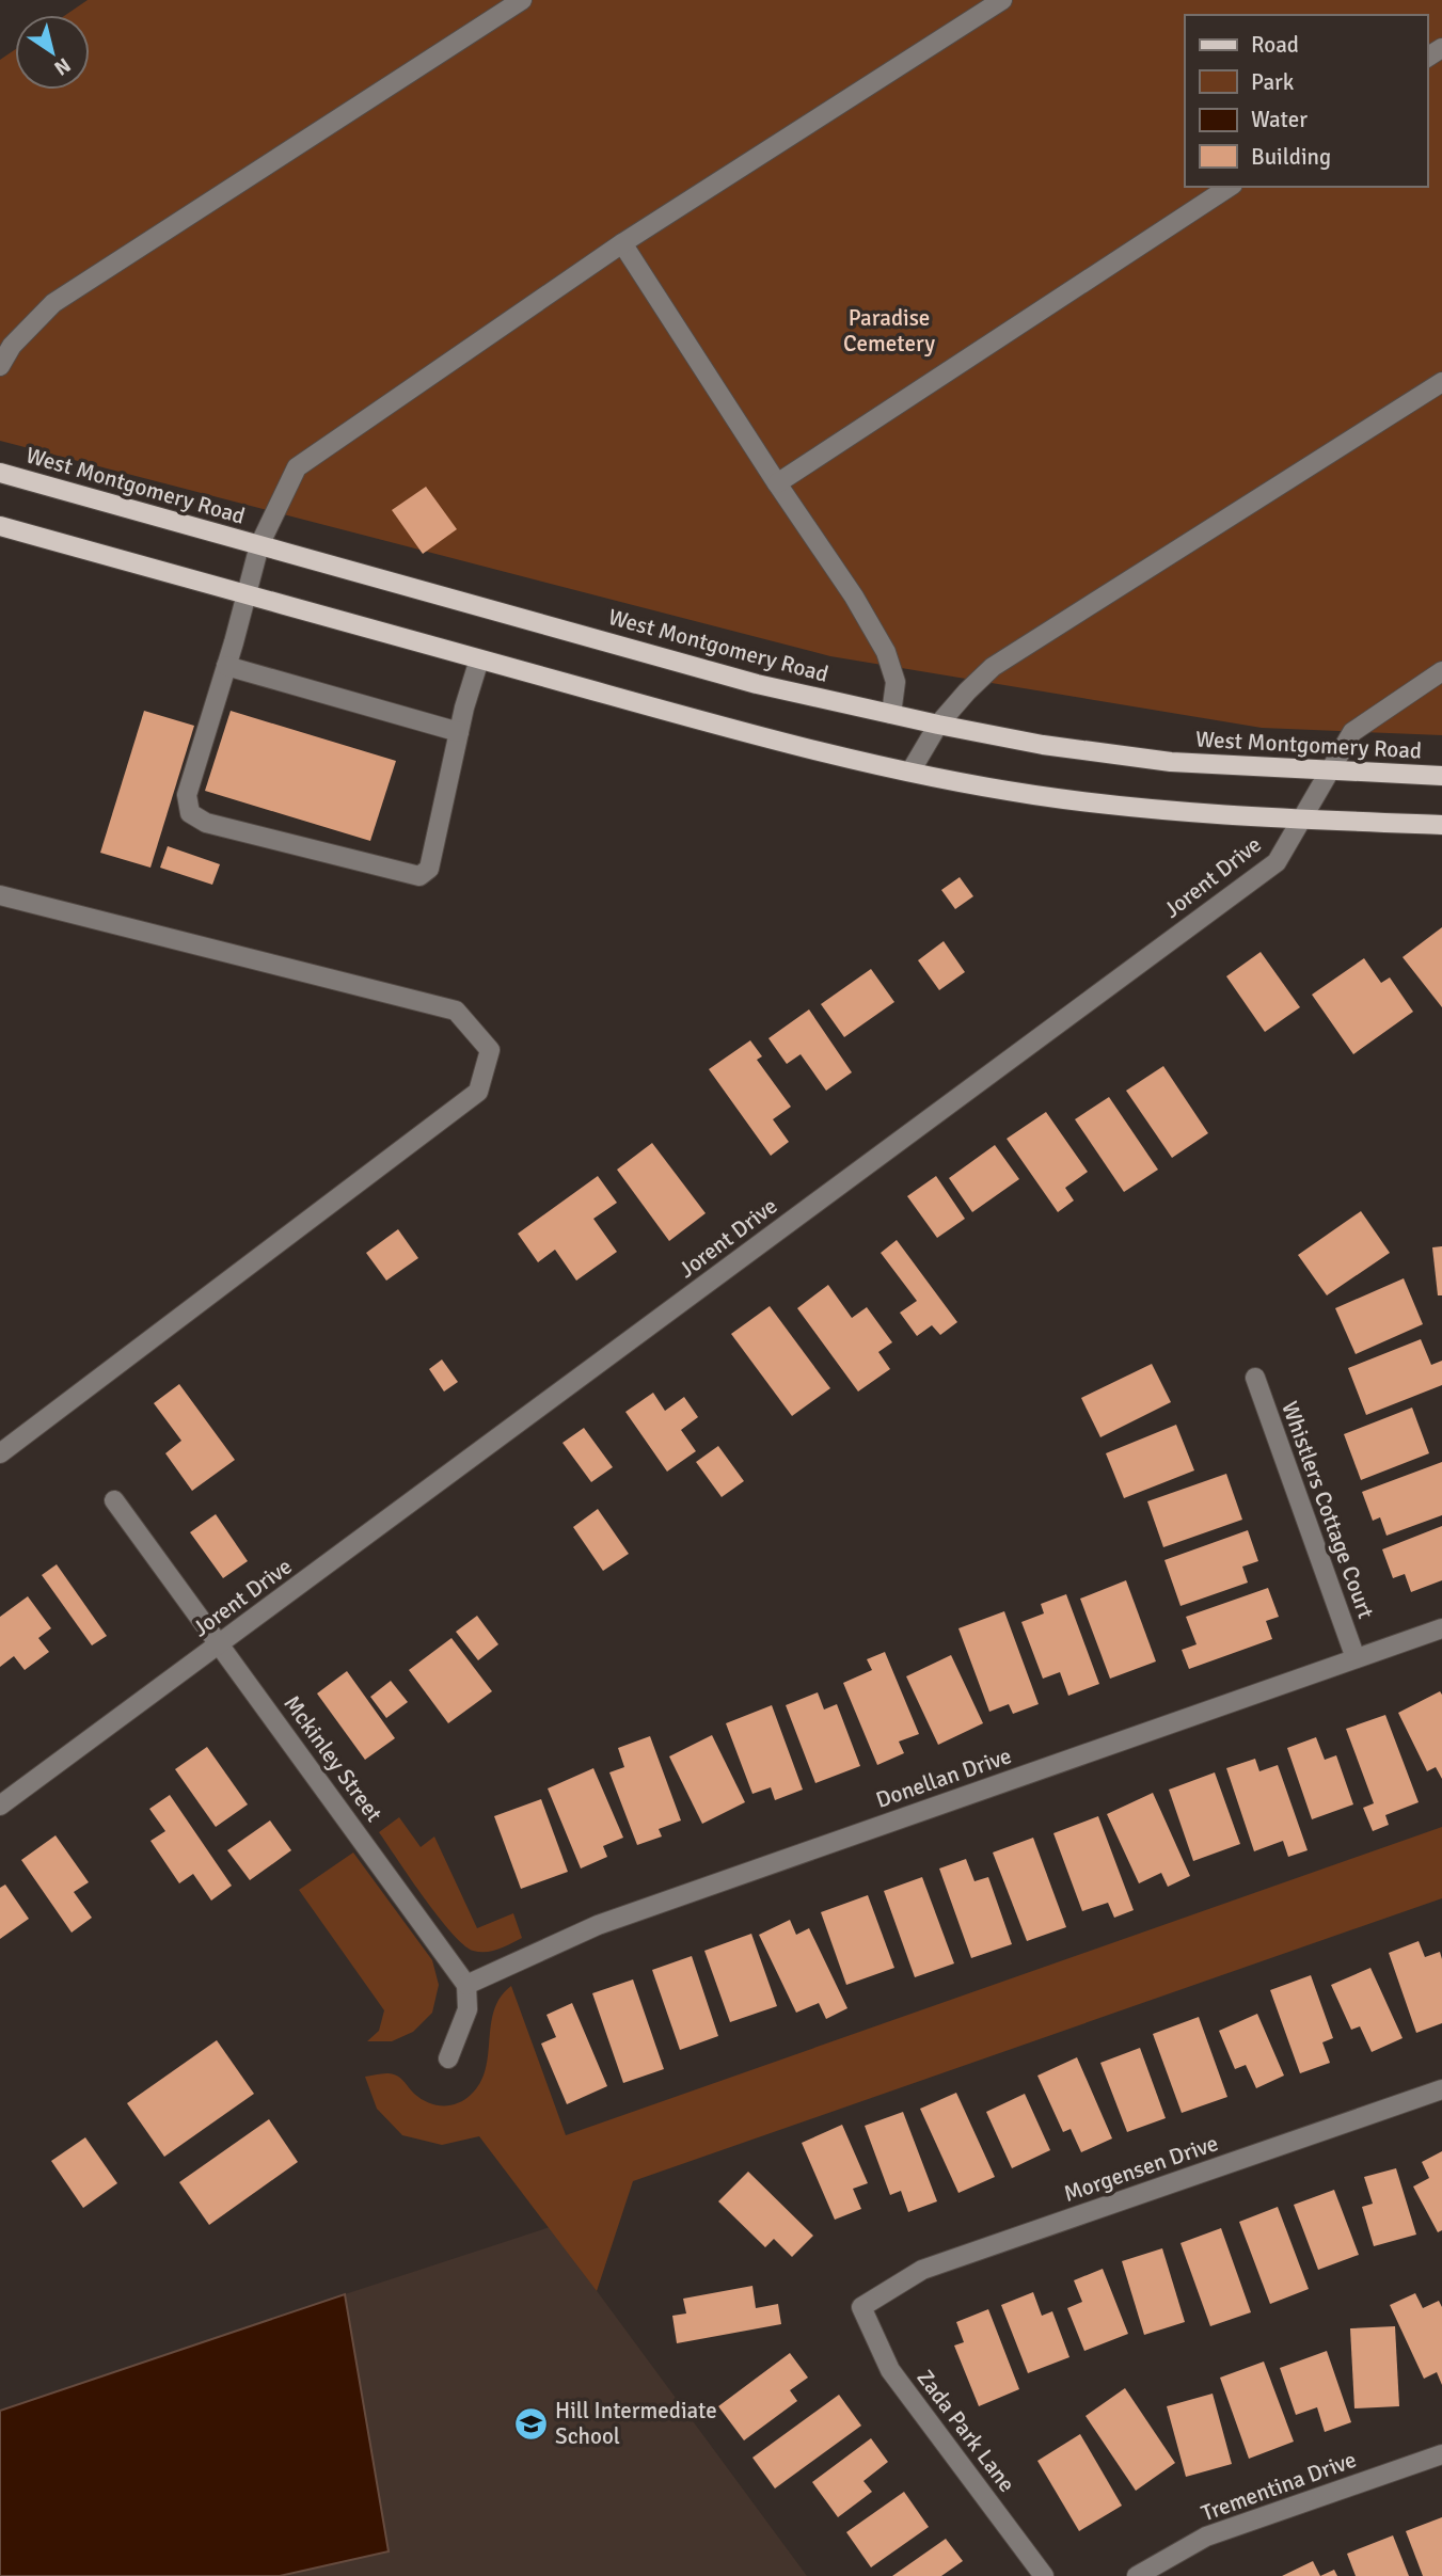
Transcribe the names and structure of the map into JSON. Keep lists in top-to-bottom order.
{
  "streets": {
    "main road": ["West Montgomery Road"],
    "street": [
      "Jorent Drive",
      "Whistlers Cottage Court",
      "Mckinley Street",
      "Donellan Drive",
      "Morgensen Drive",
      "Zada Park Lane",
      "Trementina Drive"
    ]
  },
  "crossings": [
    ["West Montgomery Road", "Jorent Drive"],
    ["Jorent Drive", "Mckinley Street"],
    ["Whistlers Cottage Court", "Donellan Drive"],
    ["Mckinley Street", "Donellan Drive"],
    ["Morgensen Drive", "Zada Park Lane"]
  ],
  "parks": ["Paradise Cemetery"],
  "places": {
    "school or university": ["Hill Intermediate School"]
  },
  "legend": [
    "Road",
    "Park",
    "Water",
    "Building"
  ],
  "north": "bottom right"
}
